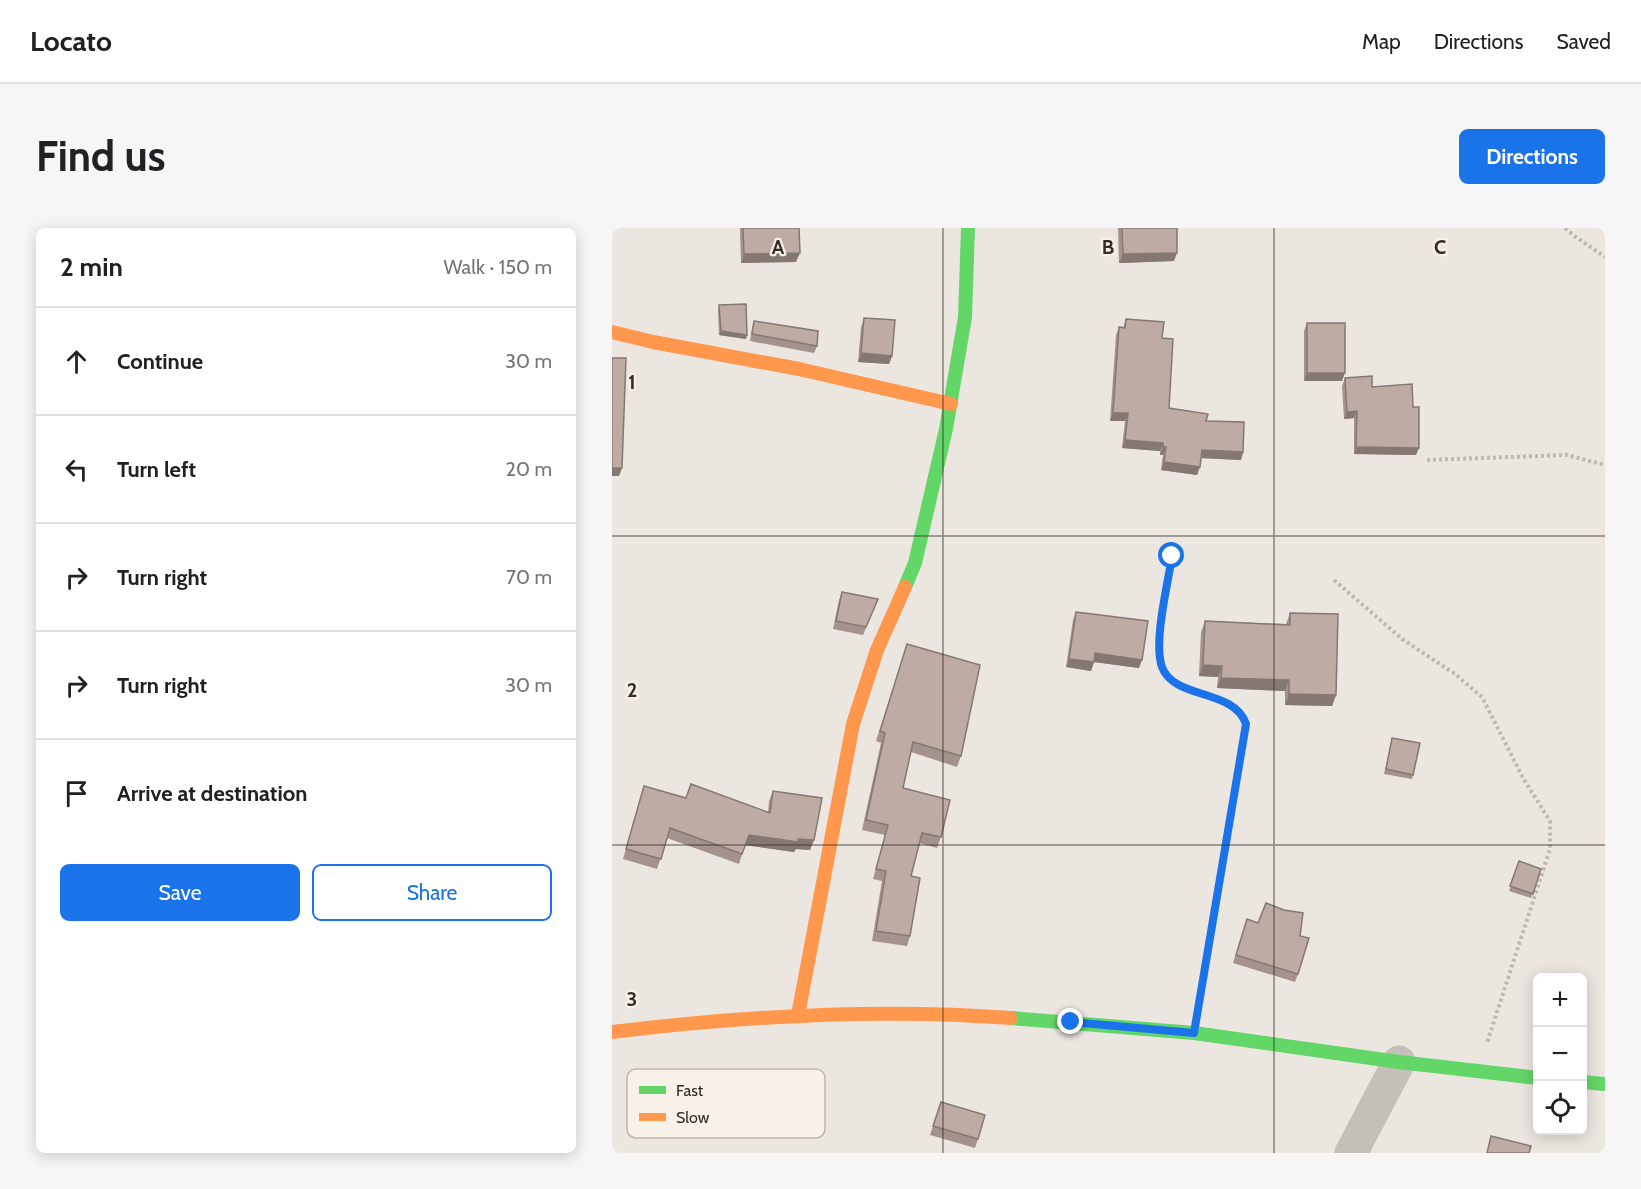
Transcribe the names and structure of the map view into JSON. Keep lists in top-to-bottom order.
{
  "legend": ["Fast", "Slow"],
  "page": {
    "header": "Locato",
    "nav": ["Map", "Directions", "Saved"],
    "buttons": [
      "Directions",
      ["Save", "Share"]
    ],
    "title": "Find us",
    "heading": ["2 min", "Walk · 150 m"],
    "list": [
      ["Continue", "30 m"],
      ["Turn left", "20 m"],
      ["Turn right", "70 m"],
      ["Turn right", "30 m"],
      "Arrive at destination"
    ],
    "map_buttons": ["+", "−"]
  },
  "grid": {
    "columns": ["A", "B", "C"],
    "rows": ["1", "2", "3"]
  }
}
